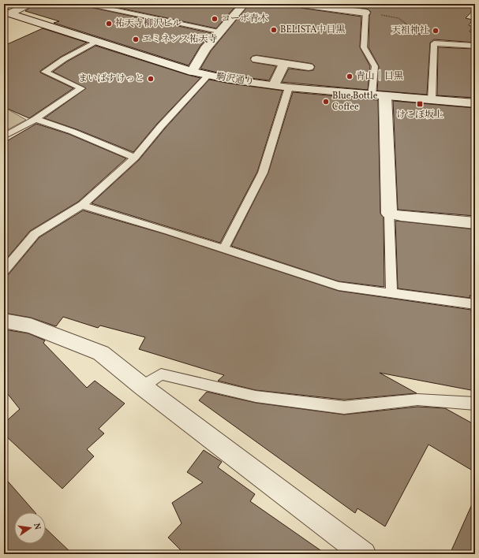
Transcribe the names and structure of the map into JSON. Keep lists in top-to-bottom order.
{
  "streets": {
    "street": ["駒沢通り"]
  },
  "places": {
    "other": [
      "コーポ青木",
      "祐天寺柳沢ビル",
      "BELISTA中目黒",
      "天祖神社",
      "エミネンス祐天寺",
      "青山｜目黒",
      "まいばすけっと",
      "Blue Bottle Coffee"
    ],
    "transit": ["けこぼ坂上"]
  },
  "north": "right"
}
